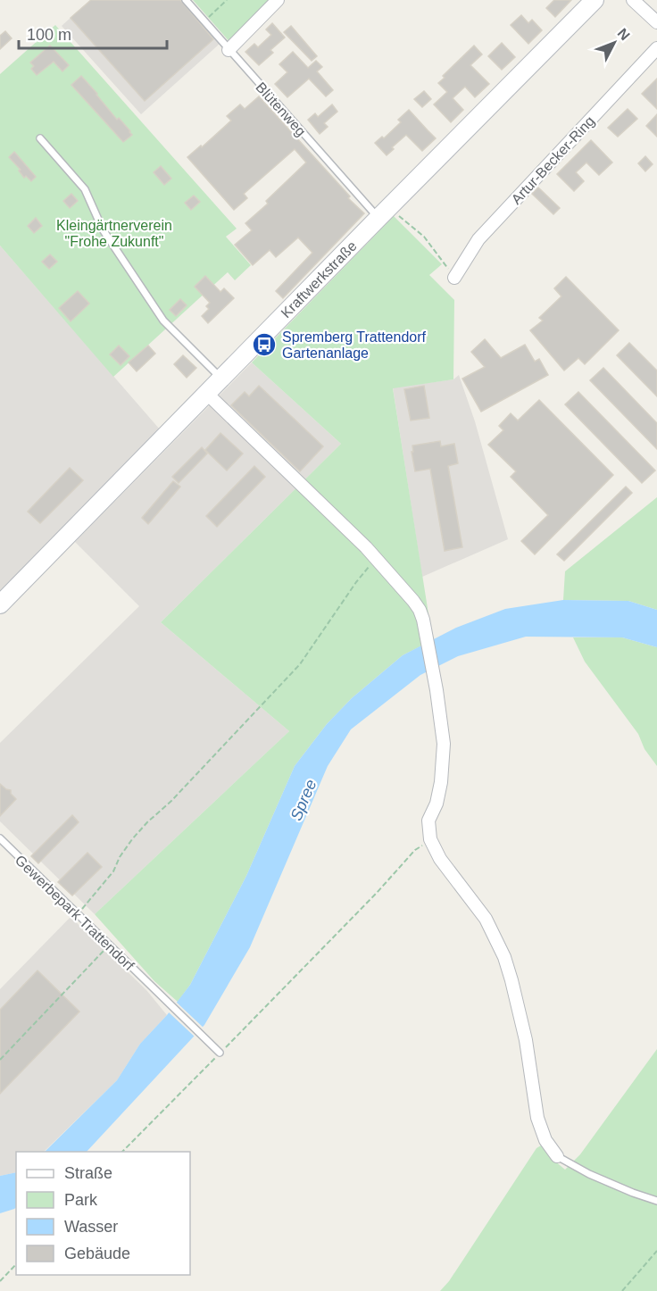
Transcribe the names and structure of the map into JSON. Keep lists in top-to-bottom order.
{
  "streets": {
    "main road": ["Kraftwerkstraße"],
    "street": ["Artur-Becker-Ring"],
    "lane": ["Blütenweg", "Gewerbepark Trattendorf"]
  },
  "crossings": [
    ["Blütenweg", "Kraftwerkstraße"]
  ],
  "water": ["Spree"],
  "parks": ["Kleingärtnerverein \"Frohe Zukunft\""],
  "places": {
    "bus stop": ["Spremberg Trattendorf Gartenanlage"]
  },
  "legend": [
    "Straße",
    "Park",
    "Wasser",
    "Gebäude"
  ],
  "scale_bar": "100 m",
  "north": "top right"
}
